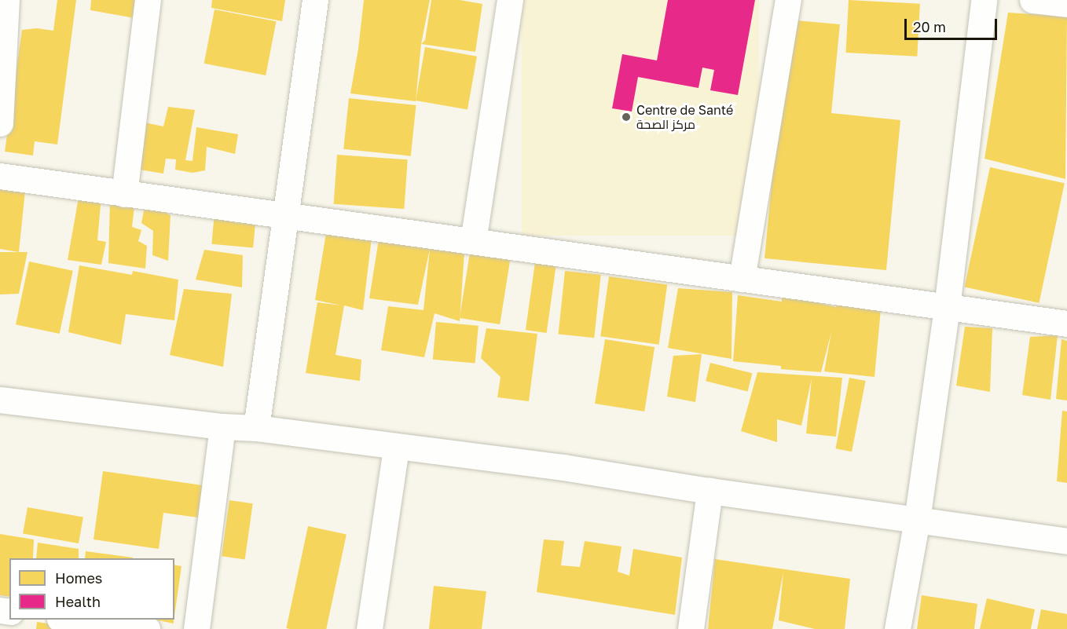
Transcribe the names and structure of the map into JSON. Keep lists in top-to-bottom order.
{
  "places": ["Centre de Santé مركز الصحة"],
  "legend": ["Homes", "Health"],
  "scale_bar": "20 m"
}
